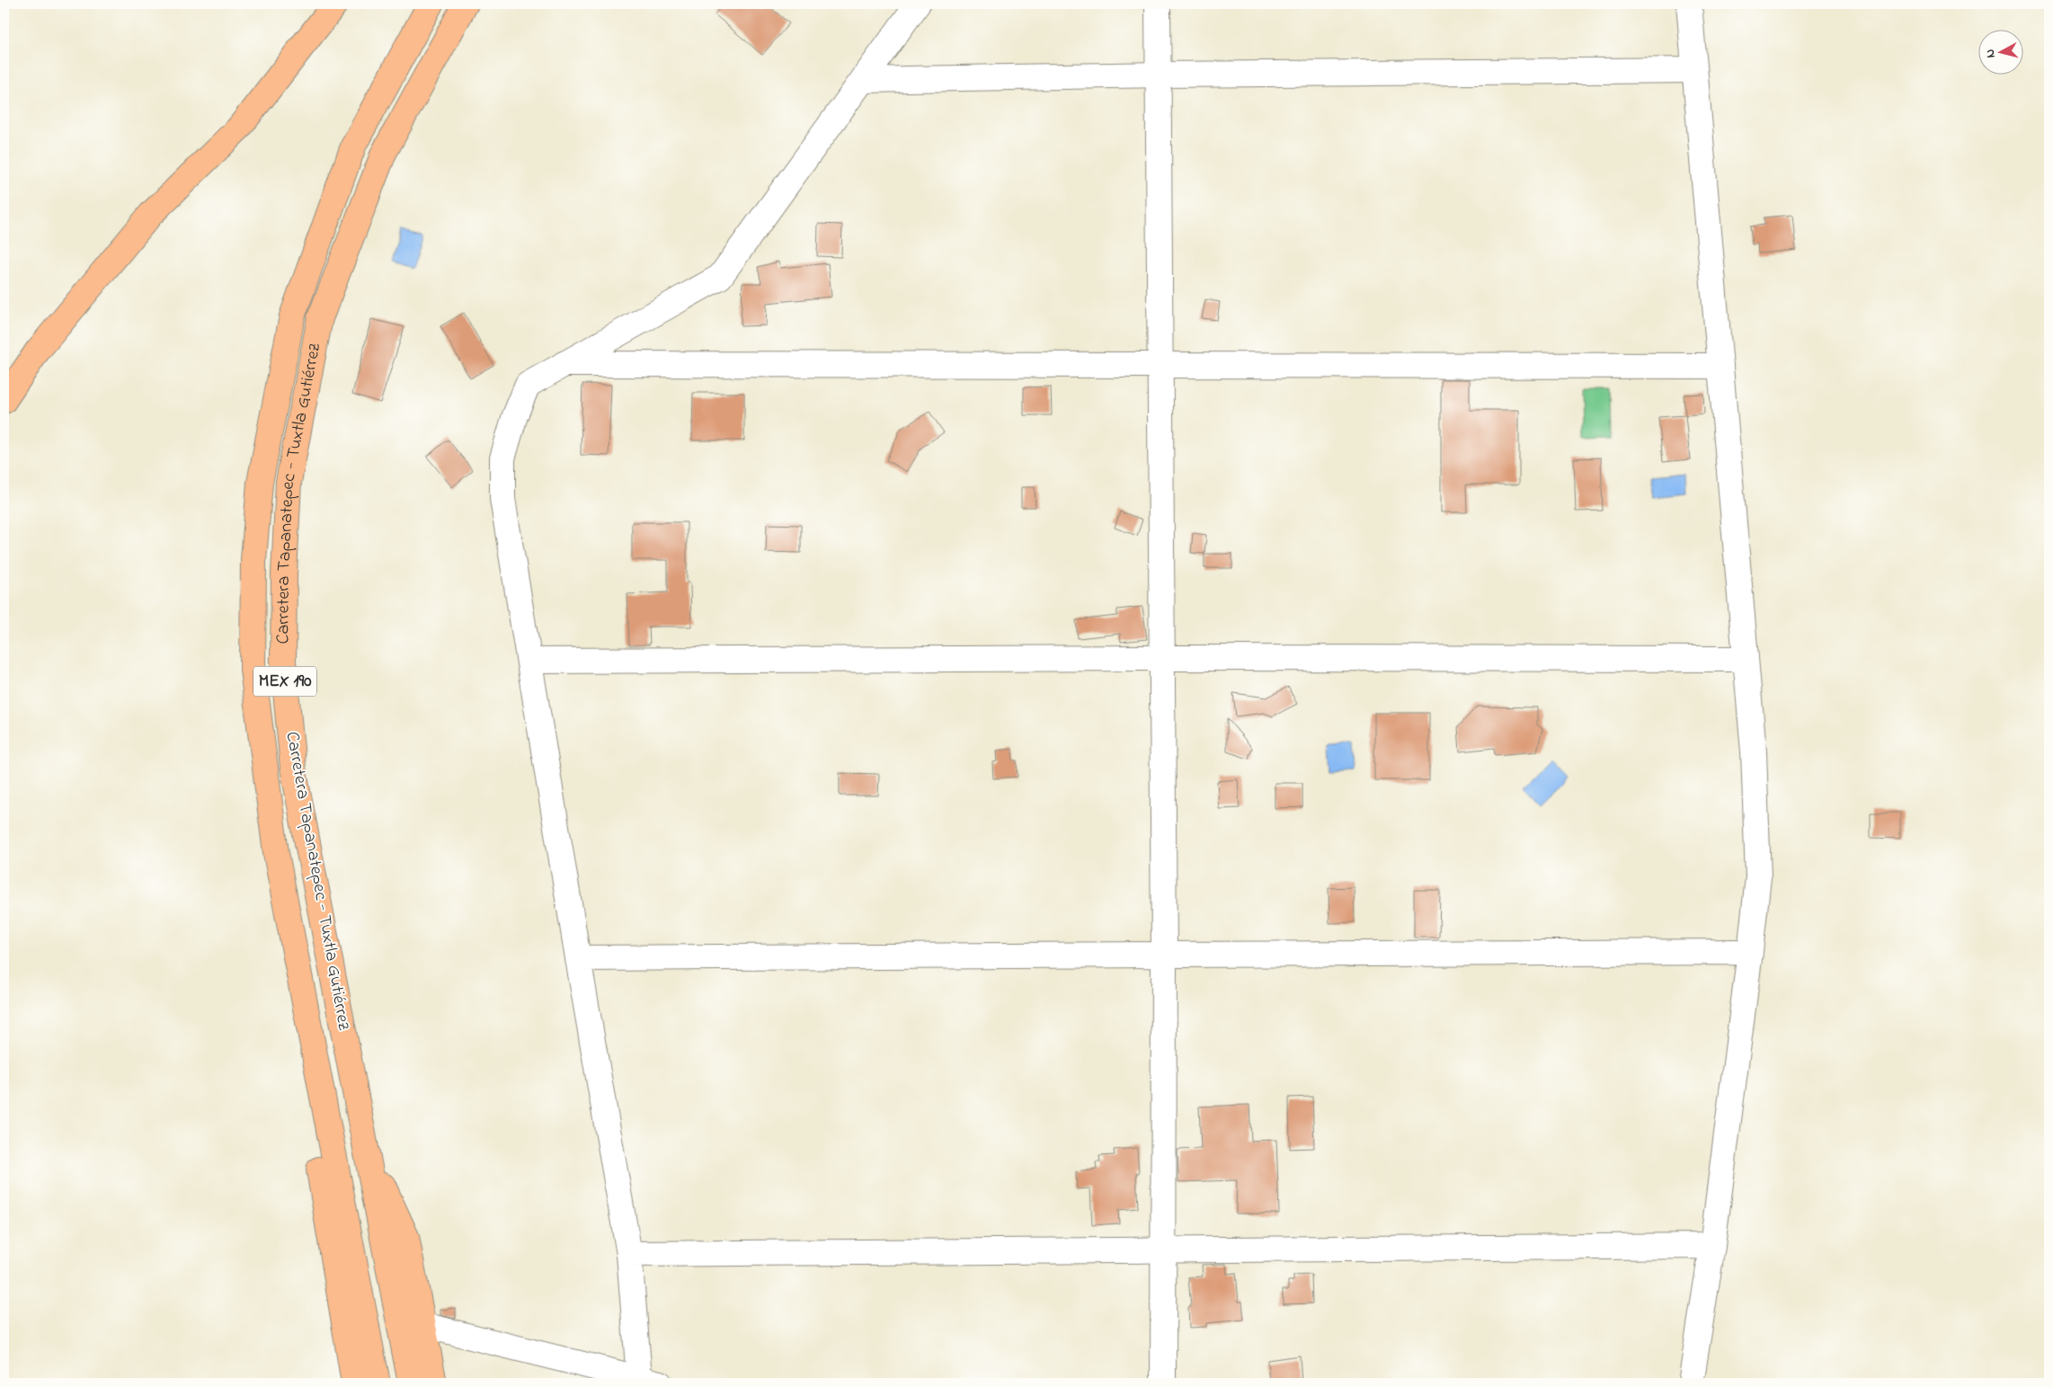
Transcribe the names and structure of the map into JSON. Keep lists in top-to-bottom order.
{
  "streets": {
    "main road": ["Carretera Tapanatepec - Tuxtla Gutiérrez", "MEX 190"]
  },
  "north": "left"
}
